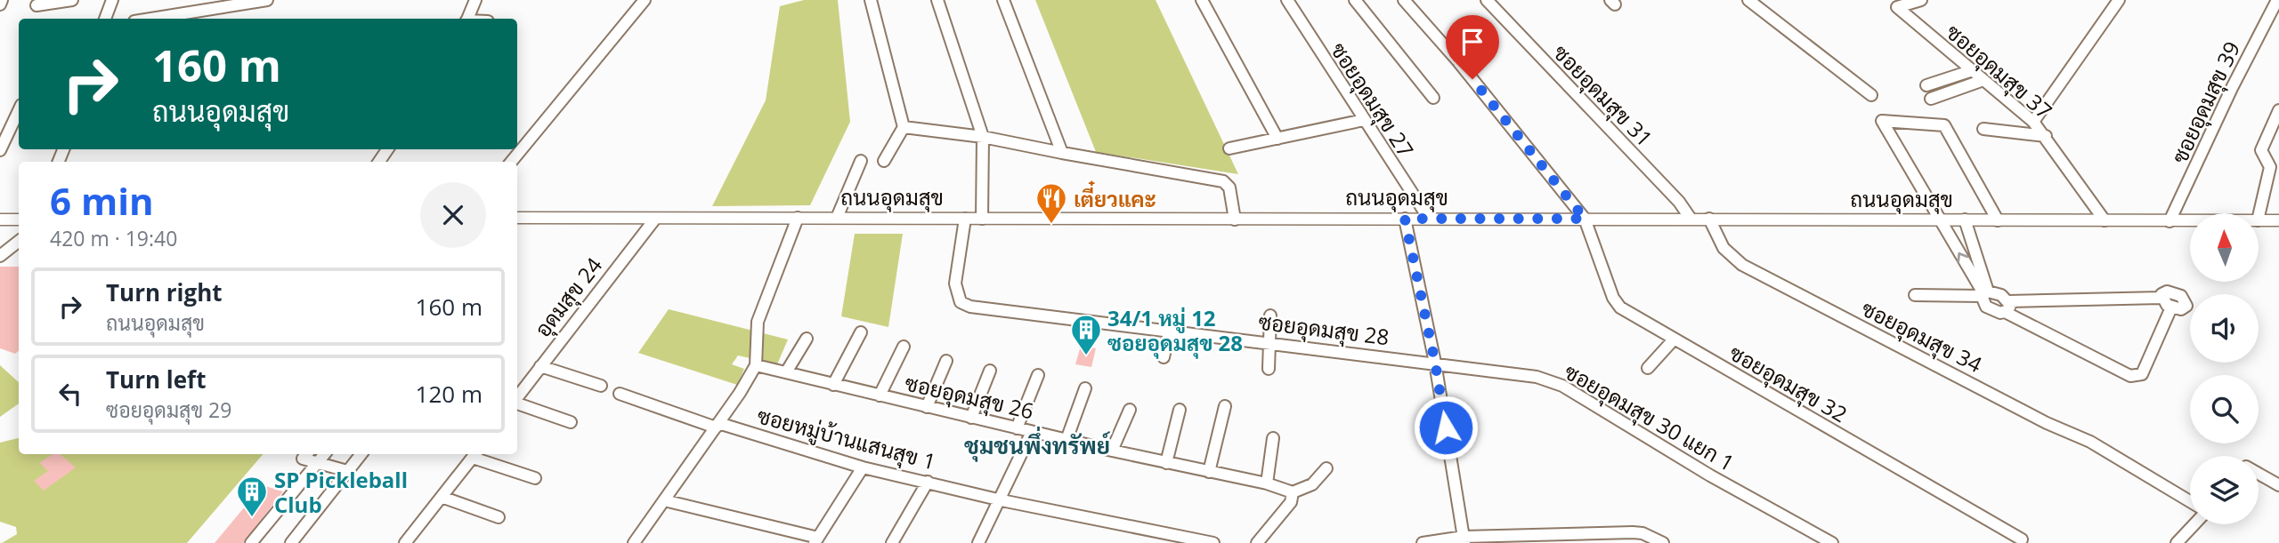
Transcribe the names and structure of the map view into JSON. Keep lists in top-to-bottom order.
{
  "streets": {
    "main road": ["ถนนอุดมสุข"],
    "street": [
      "ซอยอุดมสุข 37",
      "ซอยอุดมสุข 31",
      "ซอยอุดมสุข 27",
      "ซอยอุดมสุข 39",
      "อุดมสุข 24",
      "ซอยอุดมสุข 28",
      "ซอยอุดมสุข 34",
      "ซอยอุดมสุข 32",
      "ซอยอุดมสุข 26",
      "ซอยอุดมสุข 30 แยก 1",
      "ซอยหมู่บ้านแสนสุข 1"
    ]
  },
  "crossings": [
    ["ซอยอุดมสุข 37", "ถนนอุดมสุข"],
    ["ซอยอุดมสุข 31", "ถนนอุดมสุข"],
    ["ซอยอุดมสุข 27", "ถนนอุดมสุข"],
    ["ซอยอุดมสุข 39", "ถนนอุดมสุข"],
    ["ถนนอุดมสุข", "อุดมสุข 24"],
    ["ถนนอุดมสุข", "ซอยอุดมสุข 28"],
    ["ถนนอุดมสุข", "ซอยอุดมสุข 34"],
    ["ถนนอุดมสุข", "ซอยอุดมสุข 32"],
    ["ซอยอุดมสุข 28", "ซอยอุดมสุข 30 แยก 1"]
  ],
  "districts": ["ชุมชนพึ่งทรัพย์"],
  "places": {
    "restaurant": ["เตี๋ยวแคะ"],
    "building": ["34/1 หมู่ 12 ซอยอุดมสุข 28", "SP Pickleball Club"]
  },
  "north": "top",
  "page": {
    "turn": ["160 m", "ถนนอุดมสุข"],
    "heading": ["6 min", "420 m · 19:40"],
    "list": [
      {
        "name": "Turn right",
        "note": "ถนนอุดมสุข",
        "value": "160 m"
      },
      {
        "name": "Turn left",
        "note": "ซอยอุดมสุข 29",
        "value": "120 m"
      }
    ]
  }
}
